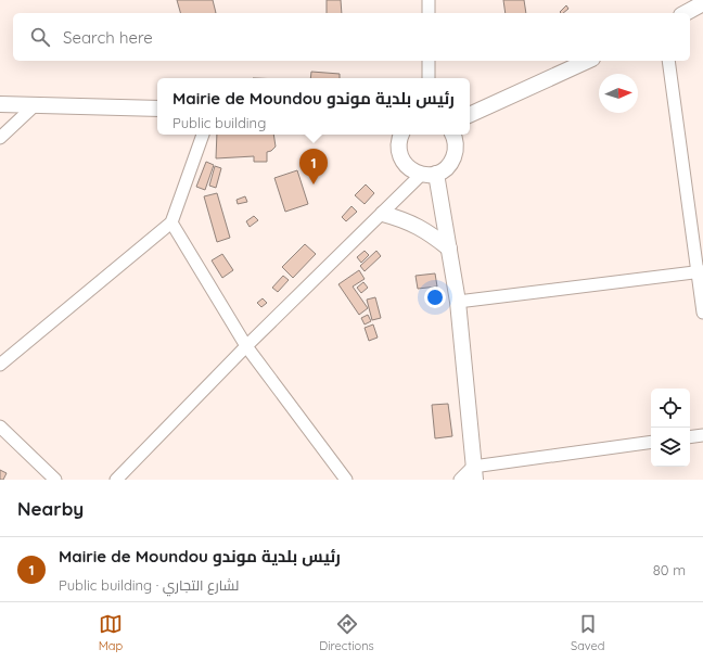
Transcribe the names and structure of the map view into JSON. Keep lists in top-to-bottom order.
{
  "north": "right",
  "page": {
    "search": "Search here",
    "popup": ["Mairie de Moundou رئيس بلدية موندو", "Public building"],
    "pins": "1",
    "heading": "Nearby",
    "list": [
      {
        "mark": "1",
        "name": "Mairie de Moundou رئيس بلدية موندو",
        "note": "Public building · لشارع التجاري",
        "value": "80 m"
      }
    ],
    "nav": ["Map", "Directions", "Saved"]
  }
}
